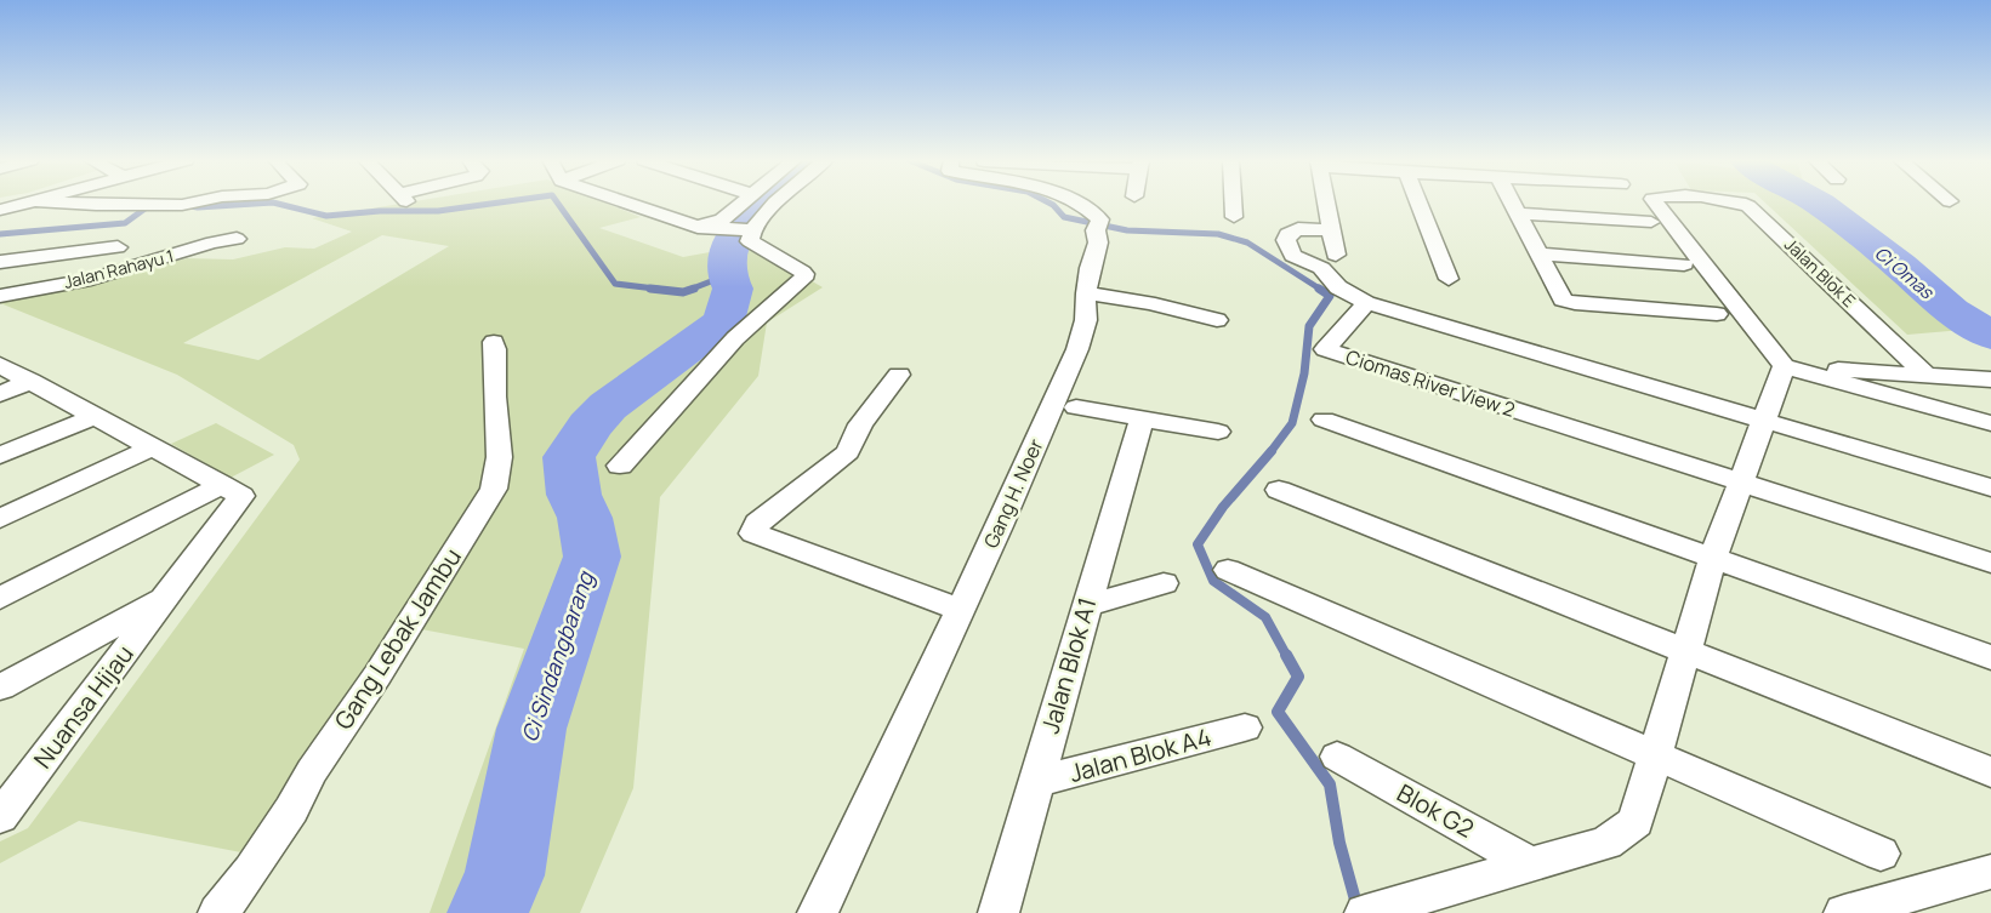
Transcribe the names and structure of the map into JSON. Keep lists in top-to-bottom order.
{
  "streets": {
    "street": [
      "Jalan Rahayu 1",
      "Jalan Blok E",
      "Ciomas River View 2",
      "Gang H. Noer",
      "Gang Lebak Jambu",
      "Jalan Blok A1",
      "Nuansa Hijau",
      "Jalan Blok A4",
      "Blok G2"
    ]
  },
  "crossings": [
    ["Jalan Blok A1", "Jalan Blok A4"]
  ],
  "water": ["Ci Omas", "Ci Sindangbarang"]
}
